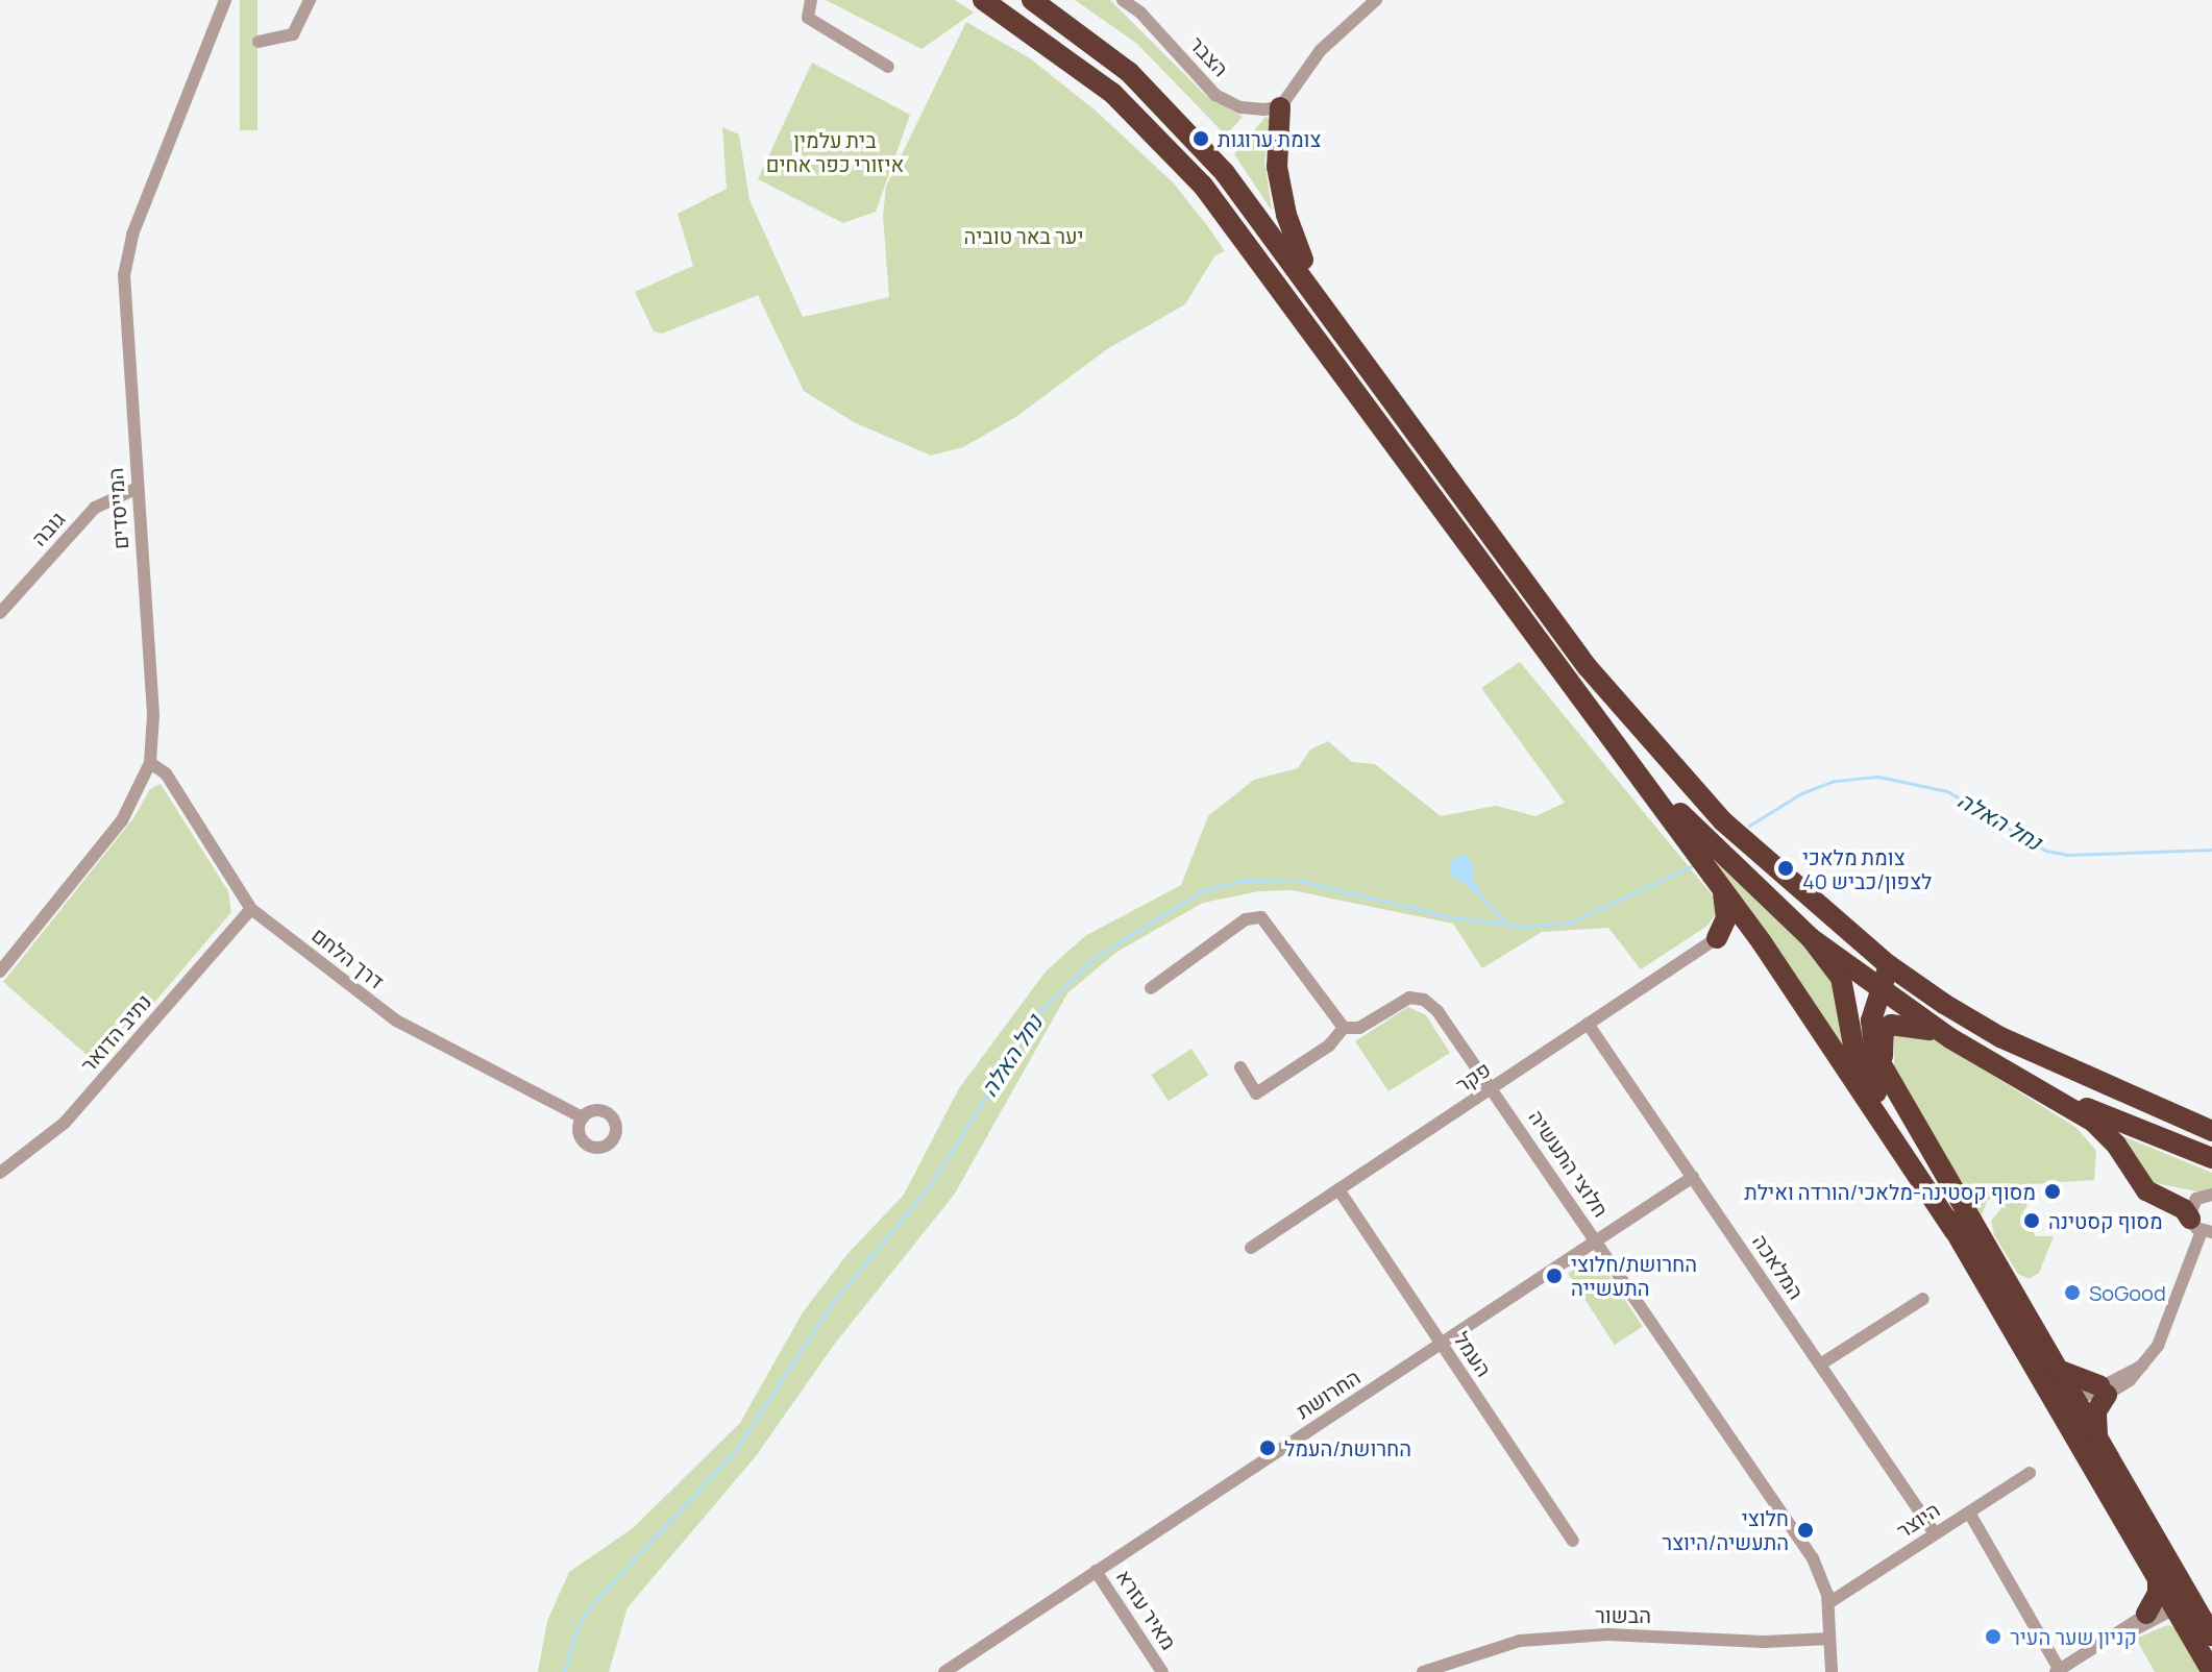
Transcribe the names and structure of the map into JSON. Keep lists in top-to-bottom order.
{
  "streets": {
    "street": [
      "הצבר",
      "המייסדים",
      "גובה",
      "דרך הלחם",
      "נתיב הדואר",
      "פקר",
      "חלוצי התעשיה",
      "המלאכה",
      "העמל",
      "החרושת",
      "היוצר",
      "מאיר עזרא",
      "הבשור"
    ]
  },
  "crossings": [
    ["המייסדים", "גובה"],
    ["המייסדים", "דרך הלחם"],
    ["דרך הלחם", "נתיב הדואר"],
    ["פקר", "חלוצי התעשיה"],
    ["פקר", "המלאכה"],
    ["פקר", "העמל"],
    ["חלוצי התעשיה", "החרושת"],
    ["חלוצי התעשיה", "היוצר"],
    ["חלוצי התעשיה", "הבשור"],
    ["המלאכה", "החרושת"],
    ["המלאכה", "היוצר"],
    ["העמל", "החרושת"],
    ["החרושת", "מאיר עזרא"]
  ],
  "water": ["נחל האלה"],
  "parks": ["בית עלמין איזורי כפר אחים", "יער באר טוביה"],
  "places": [
    "צומת ערוגות",
    "צומת מלאכי לצפון/כביש 40",
    "מסוף קסטינה-מלאכי/הורדה ואילת",
    "מסוף קסטינה",
    "החרושת/חלוצי התעשייה",
    "SoGood",
    "החרושת/העמל",
    "חלוצי התעשיה/היוצר",
    "קניון שער העיר"
  ]
}
